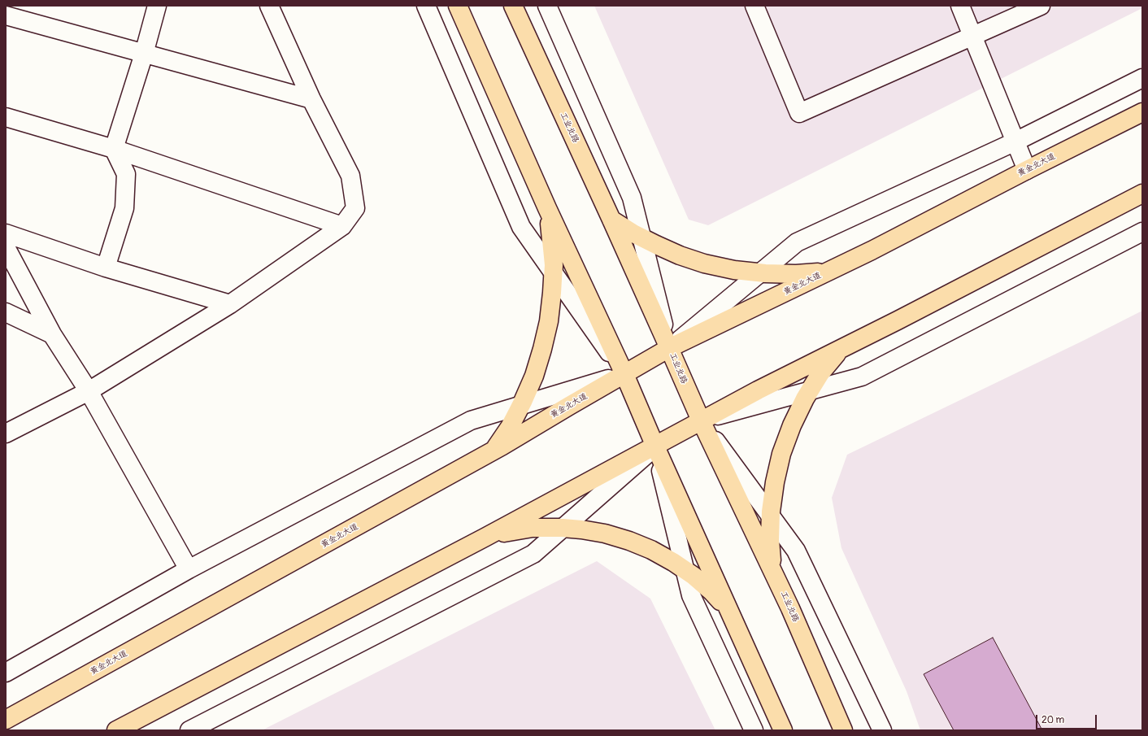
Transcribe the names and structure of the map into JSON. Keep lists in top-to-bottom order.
{
  "streets": {
    "main road": ["工业北路", "黄金北大道"]
  },
  "crossings": [
    ["工业北路", "黄金北大道"]
  ],
  "scale_bar": "20 m"
}
